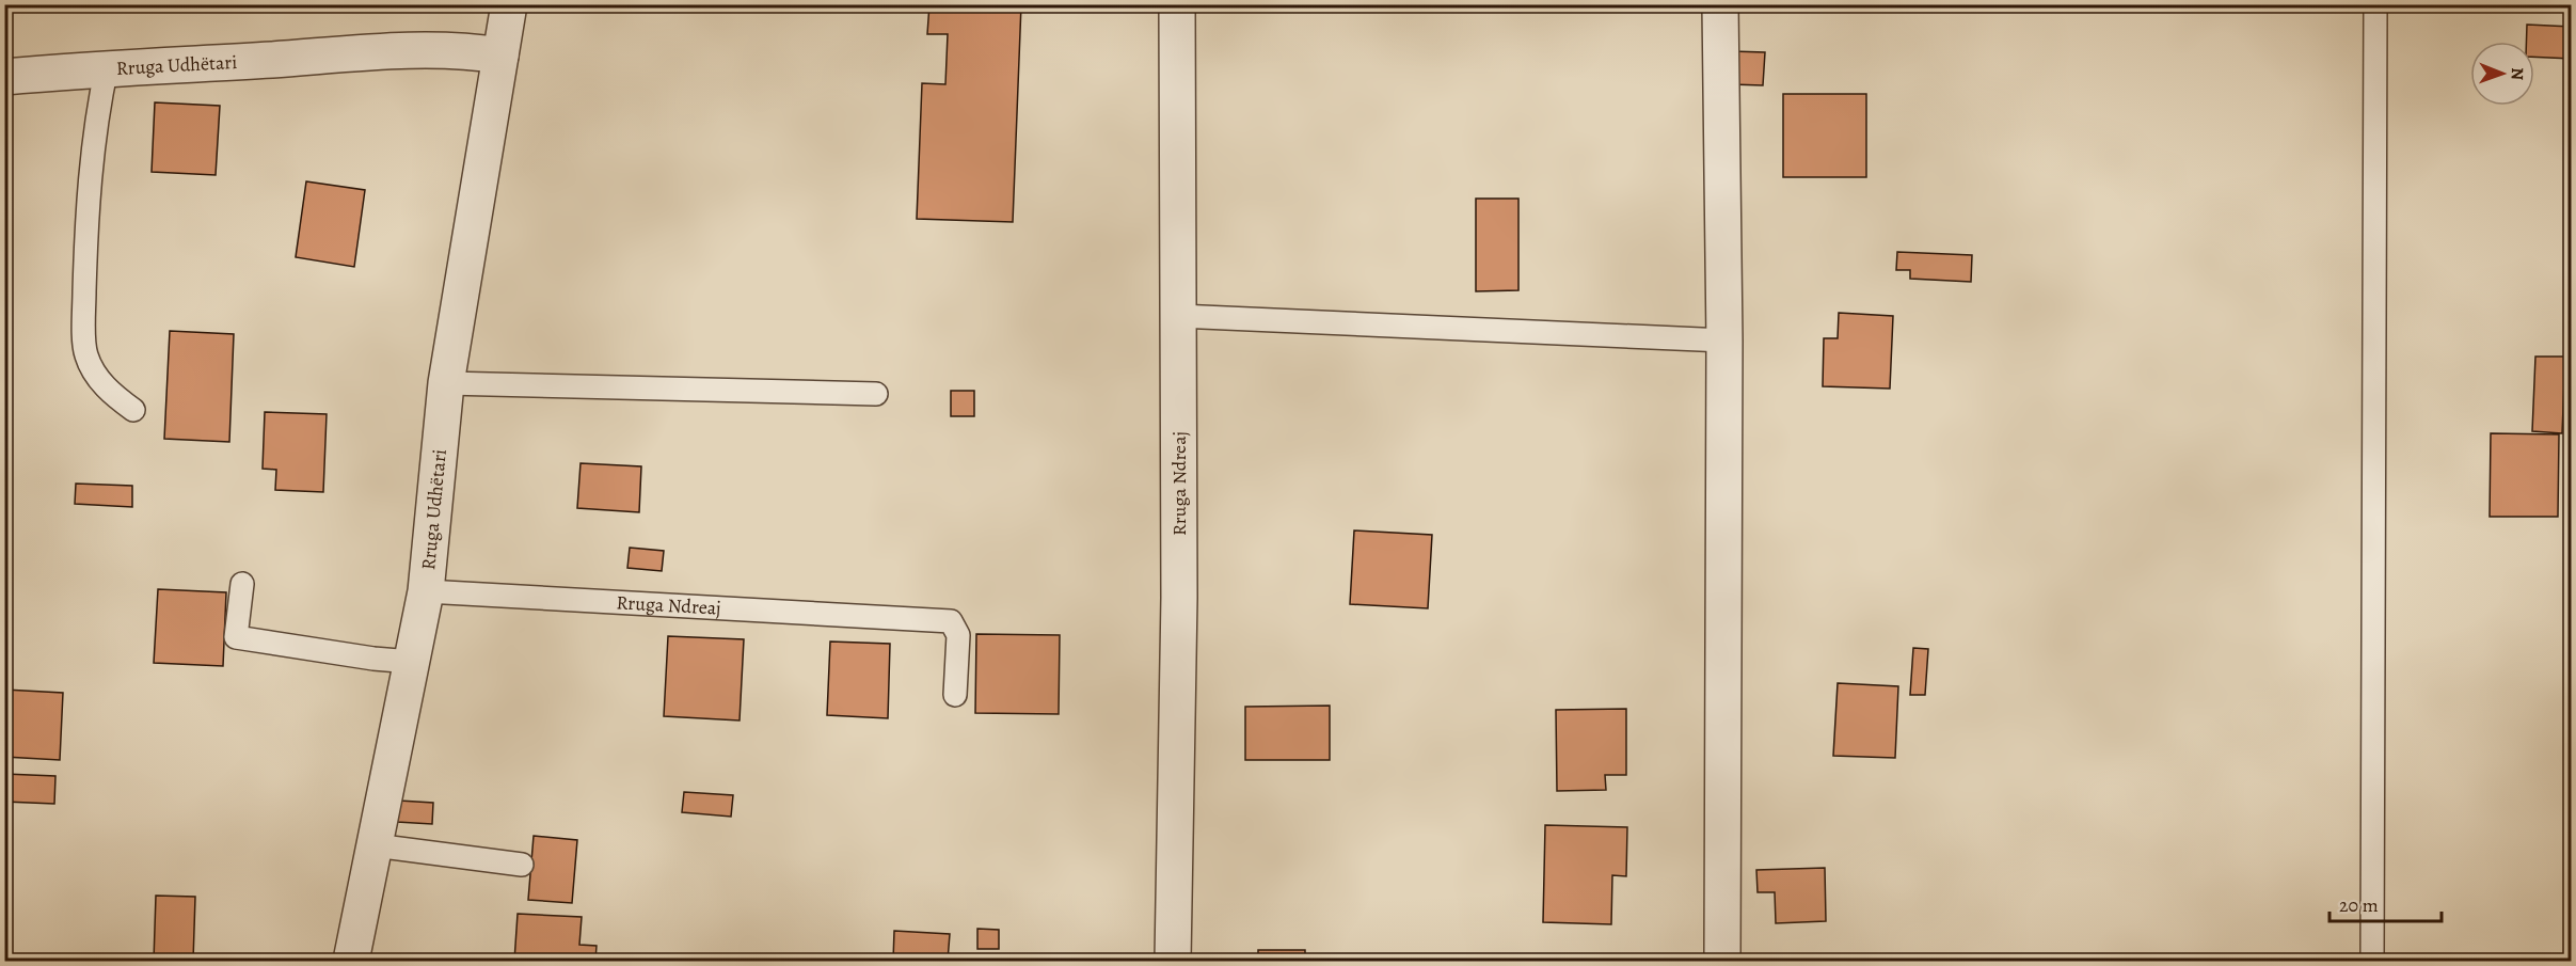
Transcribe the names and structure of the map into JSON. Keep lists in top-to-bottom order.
{
  "streets": {
    "street": ["Rruga Udhëtari", "Rruga Ndreaj"]
  },
  "crossings": [
    ["Rruga Udhëtari", "Rruga Ndreaj"]
  ],
  "scale_bar": "20 m",
  "north": "right"
}
